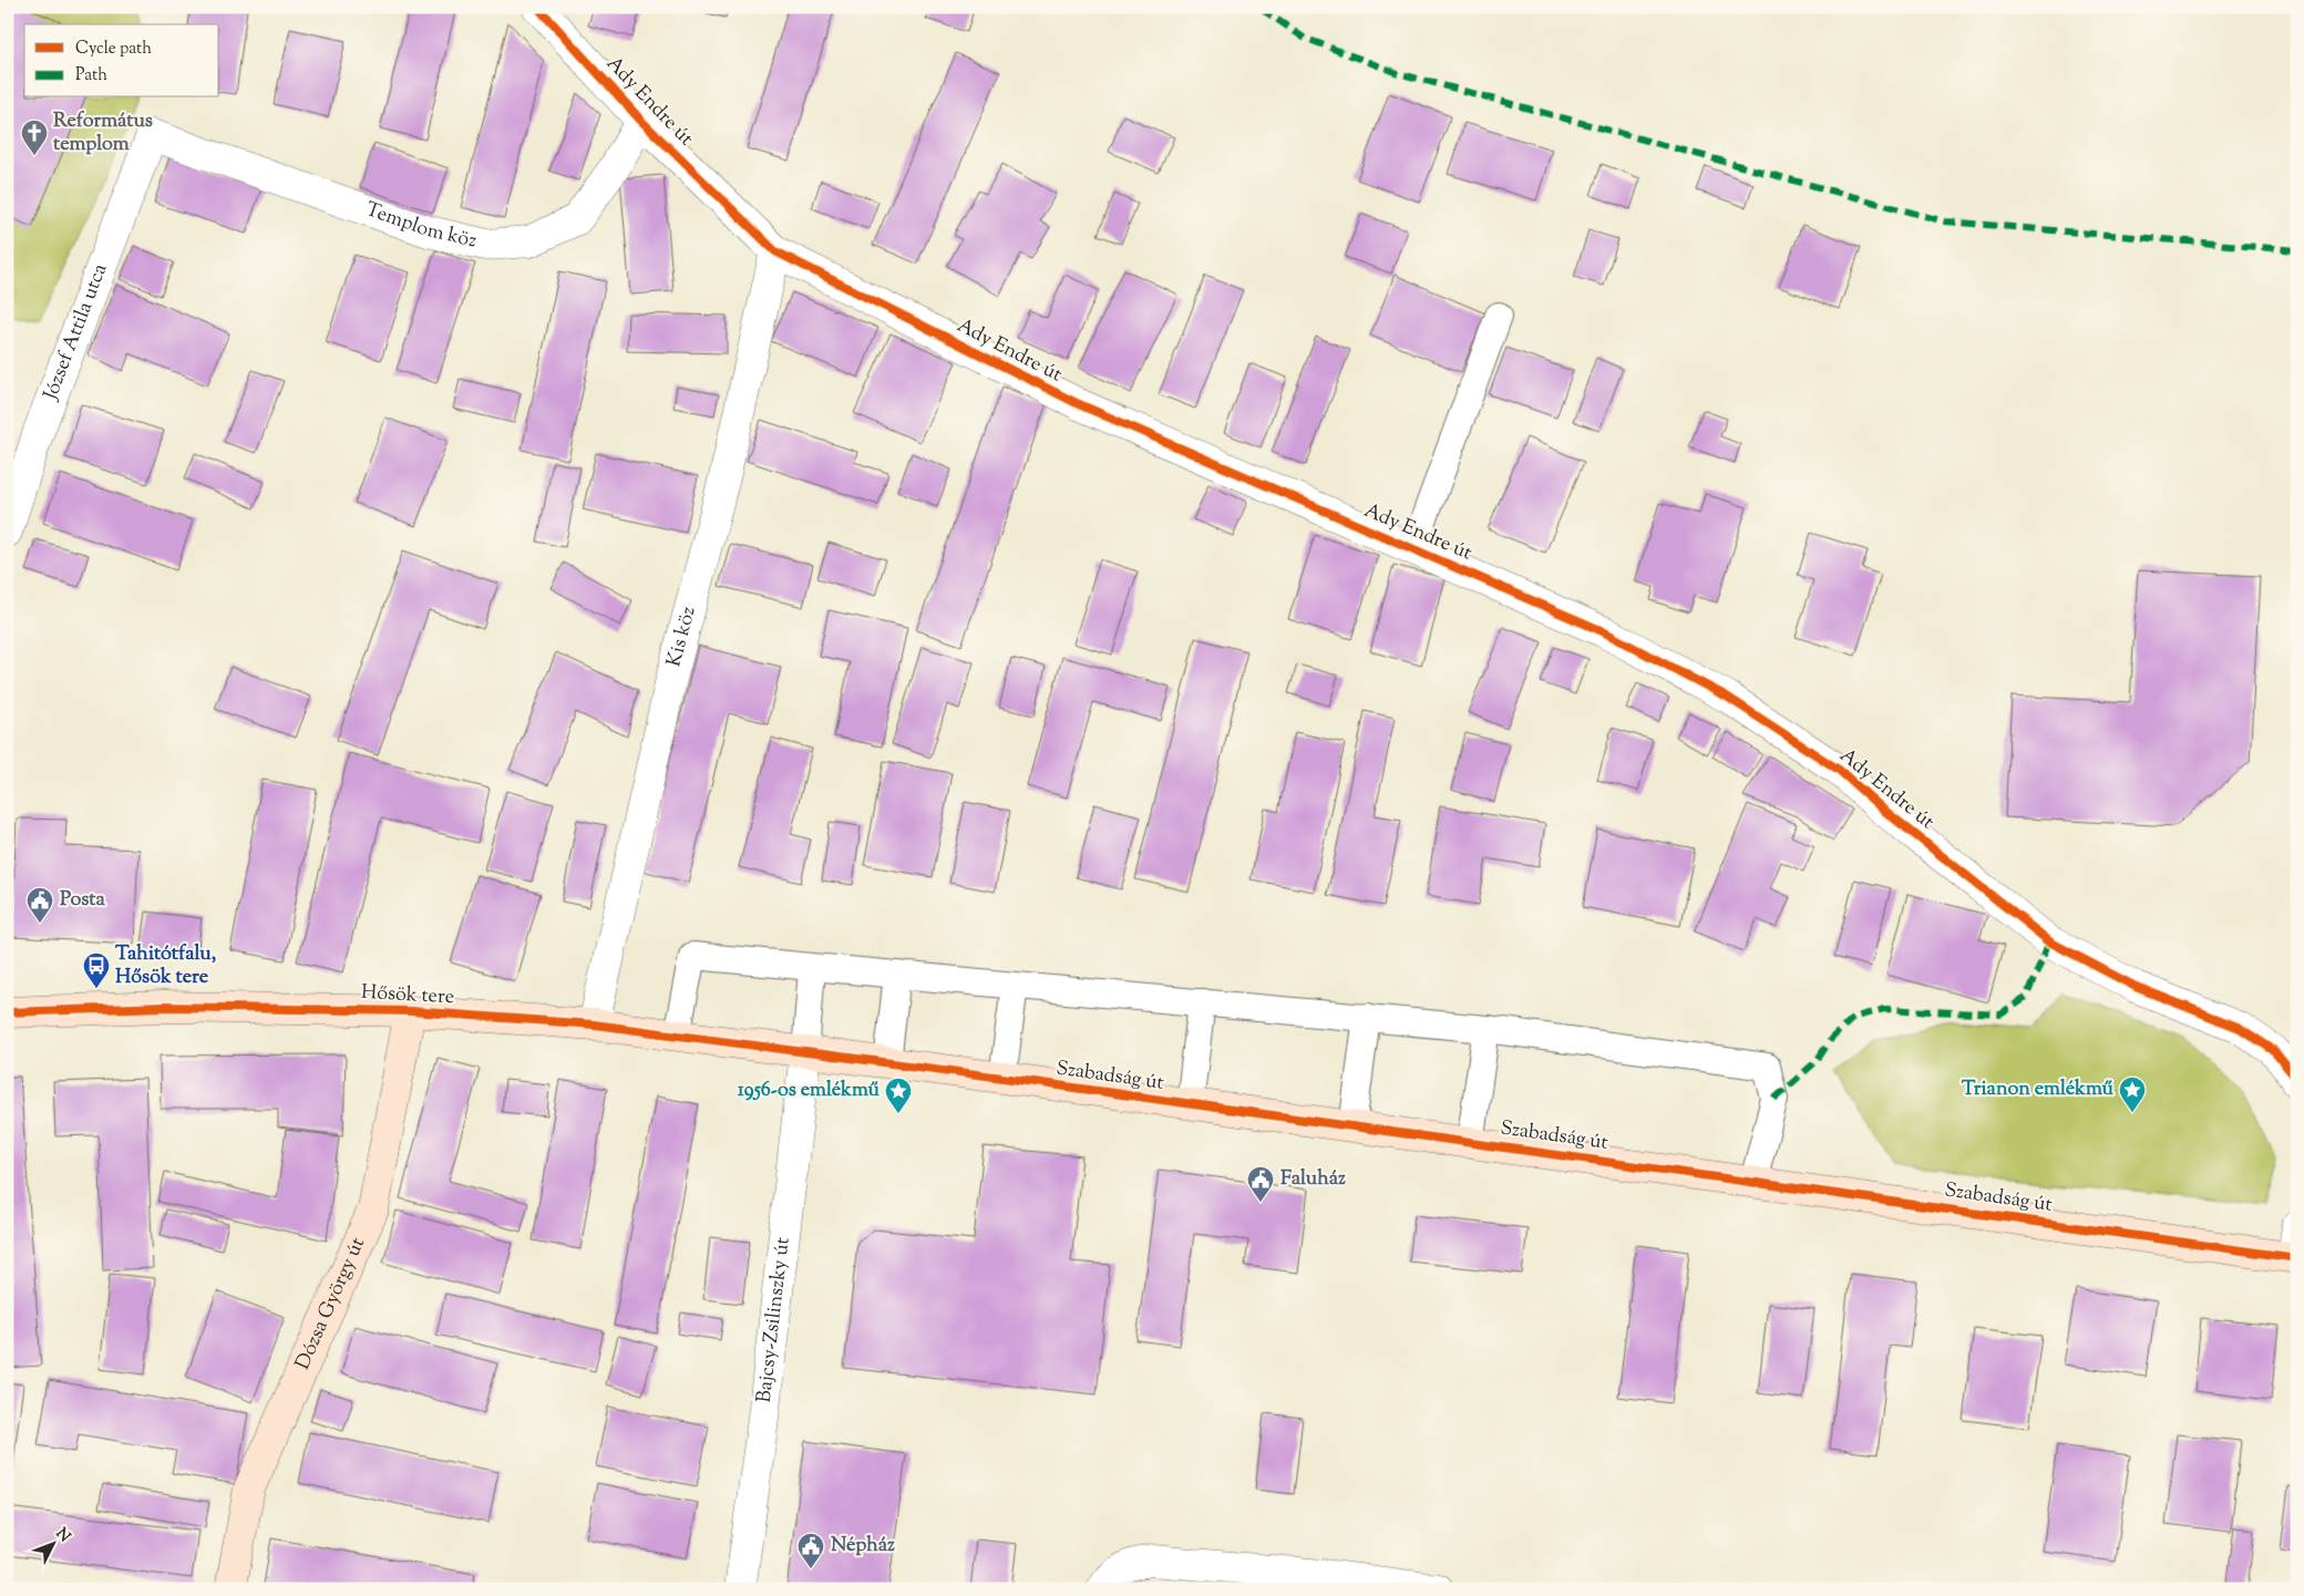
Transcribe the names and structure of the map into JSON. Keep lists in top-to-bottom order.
{
  "streets": {
    "main road": ["Hősök tere", "Szabadság út", "Dózsa György út"],
    "street": [
      "Ady Endre út",
      "Templom köz",
      "József Attila utca",
      "Kis köz",
      "Bajcsy-Zsilinszky út"
    ]
  },
  "crossings": [
    ["Ady Endre út", "Templom köz"],
    ["Ady Endre út", "Kis köz"],
    ["Templom köz", "József Attila utca"],
    ["Kis köz", "Hősök tere"],
    ["Hősök tere", "Szabadság út"],
    ["Hősök tere", "Dózsa György út"],
    ["Hősök tere", "Bajcsy-Zsilinszky út"],
    ["Szabadság út", "Bajcsy-Zsilinszky út"]
  ],
  "places": {
    "church": ["Református templom"],
    "public building": ["Posta", "Faluház", "Népház"],
    "bus stop": ["Tahitótfalu, Hősök tere"],
    "place": ["Trianon emlékmű", "1956-os emlékmű"]
  },
  "legend": ["Cycle path", "Path"],
  "north": "top right"
}
